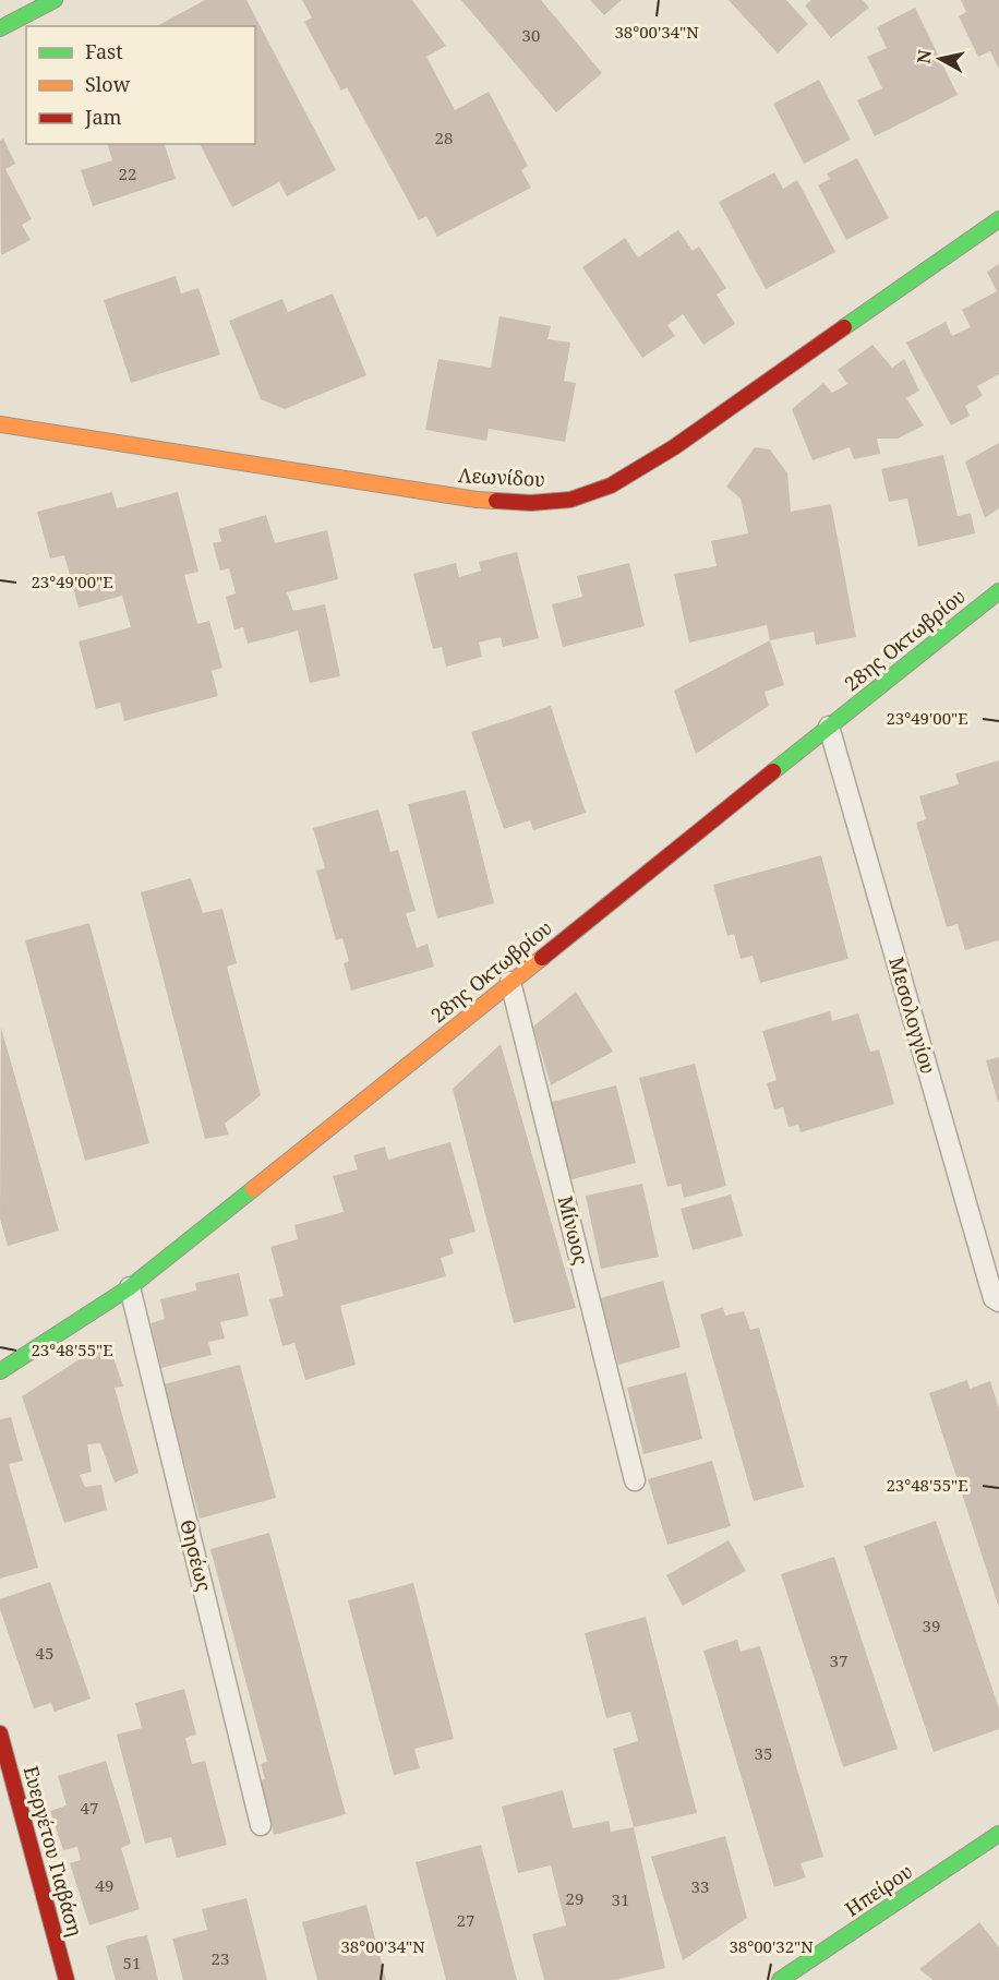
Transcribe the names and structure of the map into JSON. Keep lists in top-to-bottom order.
{
  "streets": {
    "street": [
      "Λεωνίδου",
      "28ης Οκτωβρίου",
      "Ευεργέτου Γιαβάση",
      "Ηπείρου"
    ],
    "lane": ["Μεσολογγίου", "Μίνωος", "Θησέως"]
  },
  "crossings": [
    ["28ης Οκτωβρίου", "Μεσολογγίου"],
    ["28ης Οκτωβρίου", "Μίνωος"],
    ["28ης Οκτωβρίου", "Θησέως"]
  ],
  "house_numbers": [
    "30",
    "28",
    "22",
    "39",
    "45",
    "37",
    "35",
    "47",
    "49",
    "33",
    "29",
    "31",
    "27",
    "23",
    "51"
  ],
  "legend": ["Fast", "Slow", "Jam"],
  "north": "left",
  "coordinates": [
    "38°00'34\"N",
    "23°49'00\"E",
    "23°48'55\"E",
    "38°00'32\"N"
  ]
}
